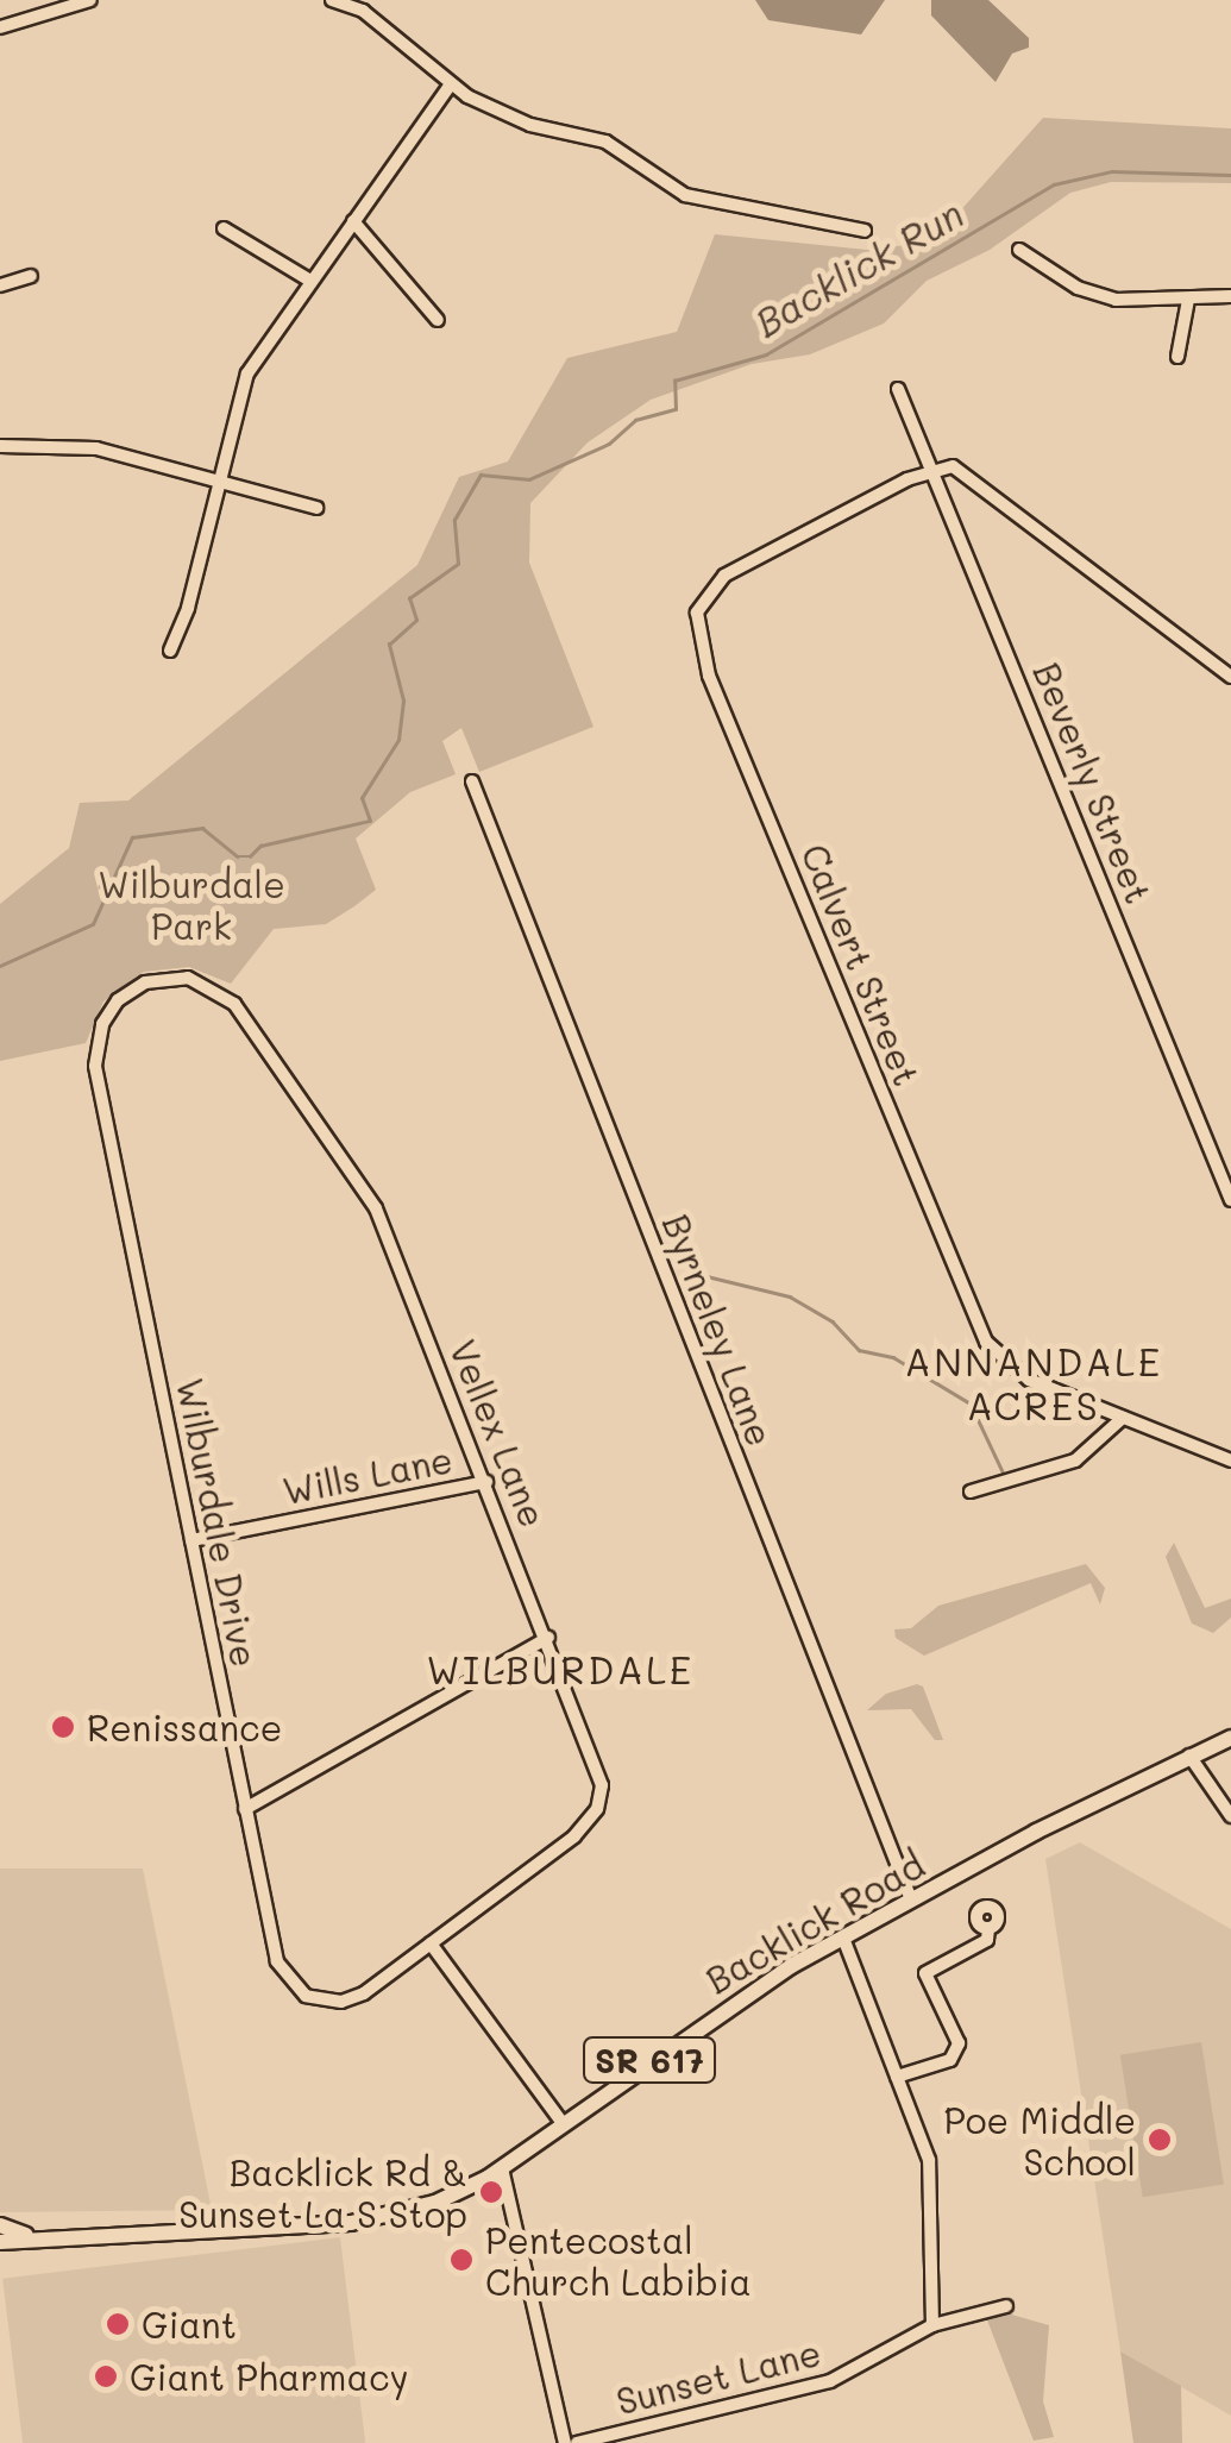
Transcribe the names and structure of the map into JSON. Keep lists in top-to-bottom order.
{
  "streets": {
    "main road": ["Backlick Road", "SR 617"],
    "street": [
      "Beverly Street",
      "Calvert Street",
      "Byrneley Lane",
      "Vellex Lane",
      "Wills Lane",
      "Wilburdale Drive",
      "Sunset Lane"
    ]
  },
  "crossings": [
    ["Beverly Street", "Calvert Street"],
    ["Byrneley Lane", "Backlick Road"],
    ["Vellex Lane", "Wills Lane"],
    ["Vellex Lane", "Wilburdale Drive"],
    ["Wills Lane", "Wilburdale Drive"]
  ],
  "districts": ["ANNANDALE ACRES", "WILBURDALE"],
  "water": ["Backlick Run"],
  "parks": ["Wilburdale Park"],
  "places": [
    "Renissance",
    "Poe Middle School",
    "Backlick Rd & Sunset La S Stop",
    "Pentecostal Church Labibia",
    "Giant",
    "Giant Pharmacy"
  ]
}
